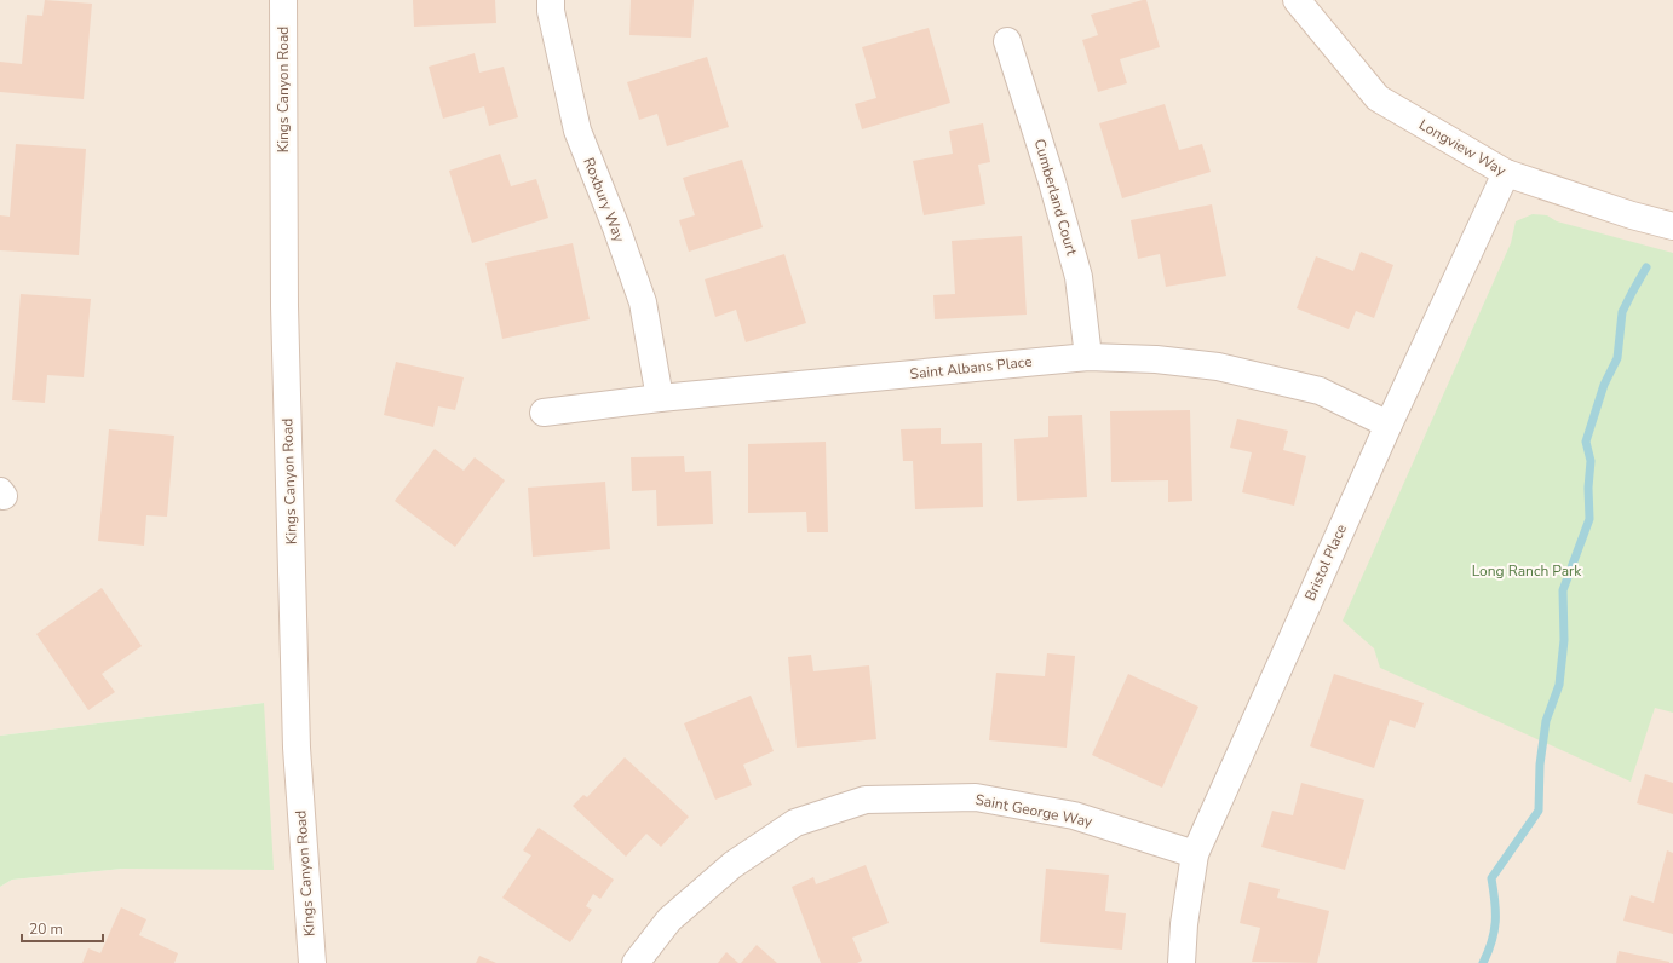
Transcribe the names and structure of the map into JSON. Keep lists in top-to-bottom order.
{
  "streets": {
    "street": [
      "Kings Canyon Road",
      "Longview Way",
      "Cumberland Court",
      "Roxbury Way",
      "Saint Albans Place",
      "Bristol Place",
      "Saint George Way"
    ]
  },
  "crossings": [
    ["Longview Way", "Bristol Place"],
    ["Cumberland Court", "Saint Albans Place"],
    ["Roxbury Way", "Saint Albans Place"],
    ["Saint Albans Place", "Bristol Place"],
    ["Bristol Place", "Saint George Way"]
  ],
  "parks": ["Long Ranch Park"],
  "scale_bar": "20 m"
}
